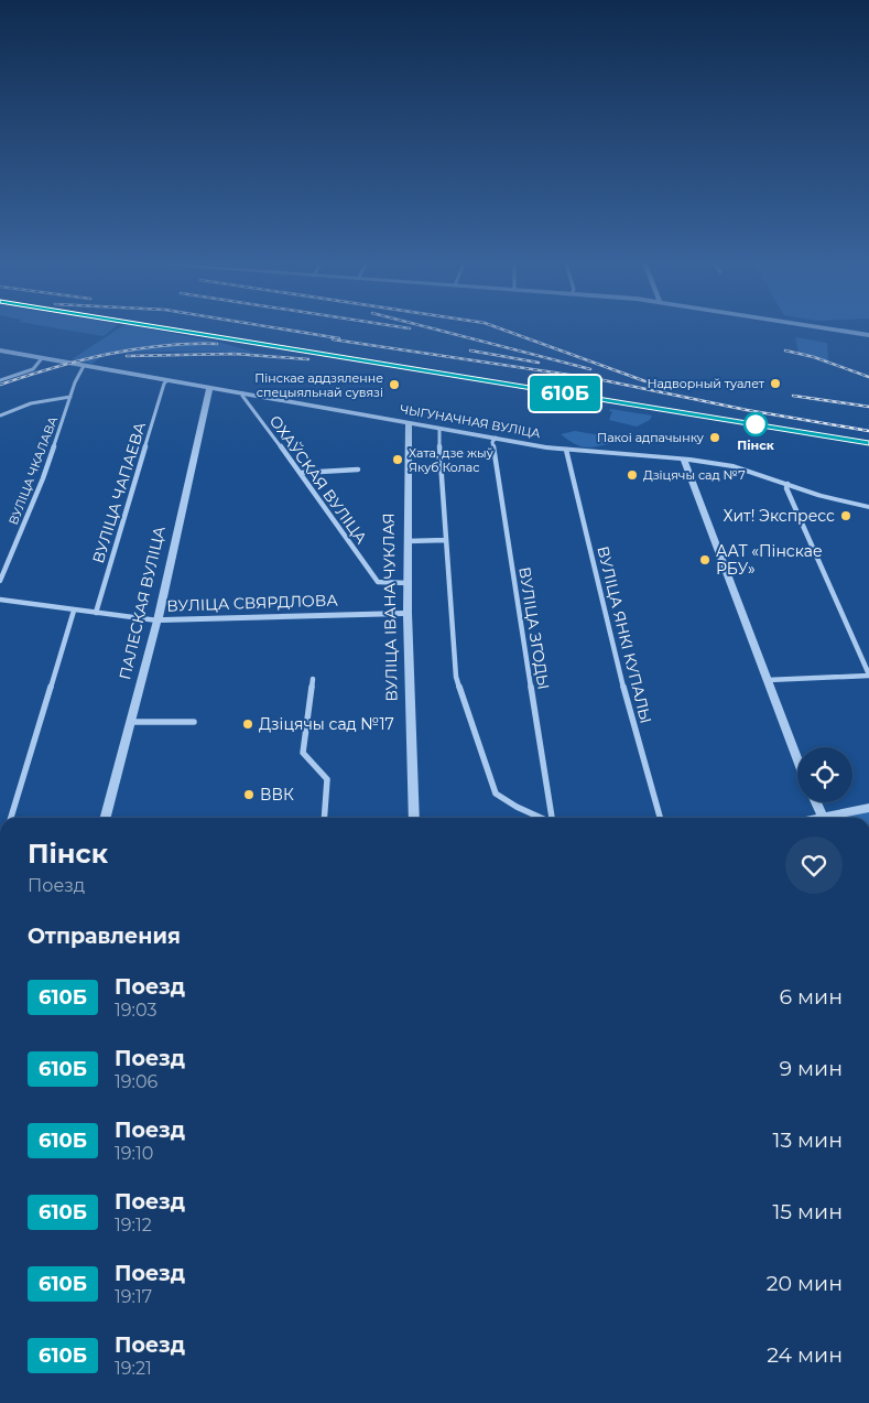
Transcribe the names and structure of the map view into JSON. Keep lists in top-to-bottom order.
{
  "streets": {
    "street": [
      "ЧЫГУНАЧНАЯ ВУЛІЦА",
      "ВУЛІЦА ЧКАЛАВА",
      "ОХАЎСКАЯ ВУЛІЦА",
      "ВУЛІЦА ЧАПАЕВА",
      "ПАЛЕСКАЯ ВУЛІЦА",
      "ВУЛІЦА СВЯРДЛОВА",
      "ВУЛІЦА ІВАНА ЧУКЛАЯ",
      "ВУЛІЦА ЗГОДЫ",
      "ВУЛІЦА ЯНКІ КУПАЛЫ"
    ]
  },
  "crossings": [
    ["ЧЫГУНАЧНАЯ ВУЛІЦА", "ВУЛІЦА ЧКАЛАВА"],
    ["ЧЫГУНАЧНАЯ ВУЛІЦА", "ОХАЎСКАЯ ВУЛІЦА"],
    ["ЧЫГУНАЧНАЯ ВУЛІЦА", "ВУЛІЦА ЧАПАЕВА"],
    ["ЧЫГУНАЧНАЯ ВУЛІЦА", "ПАЛЕСКАЯ ВУЛІЦА"],
    ["ЧЫГУНАЧНАЯ ВУЛІЦА", "ВУЛІЦА ІВАНА ЧУКЛАЯ"],
    ["ЧЫГУНАЧНАЯ ВУЛІЦА", "ВУЛІЦА ЗГОДЫ"],
    ["ЧЫГУНАЧНАЯ ВУЛІЦА", "ВУЛІЦА ЯНКІ КУПАЛЫ"],
    ["ОХАЎСКАЯ ВУЛІЦА", "ВУЛІЦА ІВАНА ЧУКЛАЯ"],
    ["ВУЛІЦА ЧАПАЕВА", "ВУЛІЦА СВЯРДЛОВА"],
    ["ПАЛЕСКАЯ ВУЛІЦА", "ВУЛІЦА СВЯРДЛОВА"],
    ["ВУЛІЦА СВЯРДЛОВА", "ВУЛІЦА ІВАНА ЧУКЛАЯ"]
  ],
  "places": [
    "Надворный туалет",
    "Пінскае аддзяленне спецыяльнай сувязі",
    "Пінск",
    "Пакоі адпачынку",
    "Хата, дзе жыў Якуб Колас",
    "Дзіцячы сад №7",
    "Хит! Экспресс",
    "ААТ «Пінскае РБУ»",
    "Дзіцячы сад №17",
    "ВВК"
  ],
  "page": {
    "on_map": "610Б",
    "heading": [
      ["Пінск", "Поезд"],
      "Отправления"
    ],
    "list": [
      {
        "mark": "610Б",
        "name": "Поезд",
        "note": "19:03",
        "value": "6 мин"
      },
      {
        "mark": "610Б",
        "name": "Поезд",
        "note": "19:06",
        "value": "9 мин"
      },
      {
        "mark": "610Б",
        "name": "Поезд",
        "note": "19:10",
        "value": "13 мин"
      },
      {
        "mark": "610Б",
        "name": "Поезд",
        "note": "19:12",
        "value": "15 мин"
      },
      {
        "mark": "610Б",
        "name": "Поезд",
        "note": "19:17",
        "value": "20 мин"
      },
      {
        "mark": "610Б",
        "name": "Поезд",
        "note": "19:21",
        "value": "24 мин"
      }
    ]
  }
}
